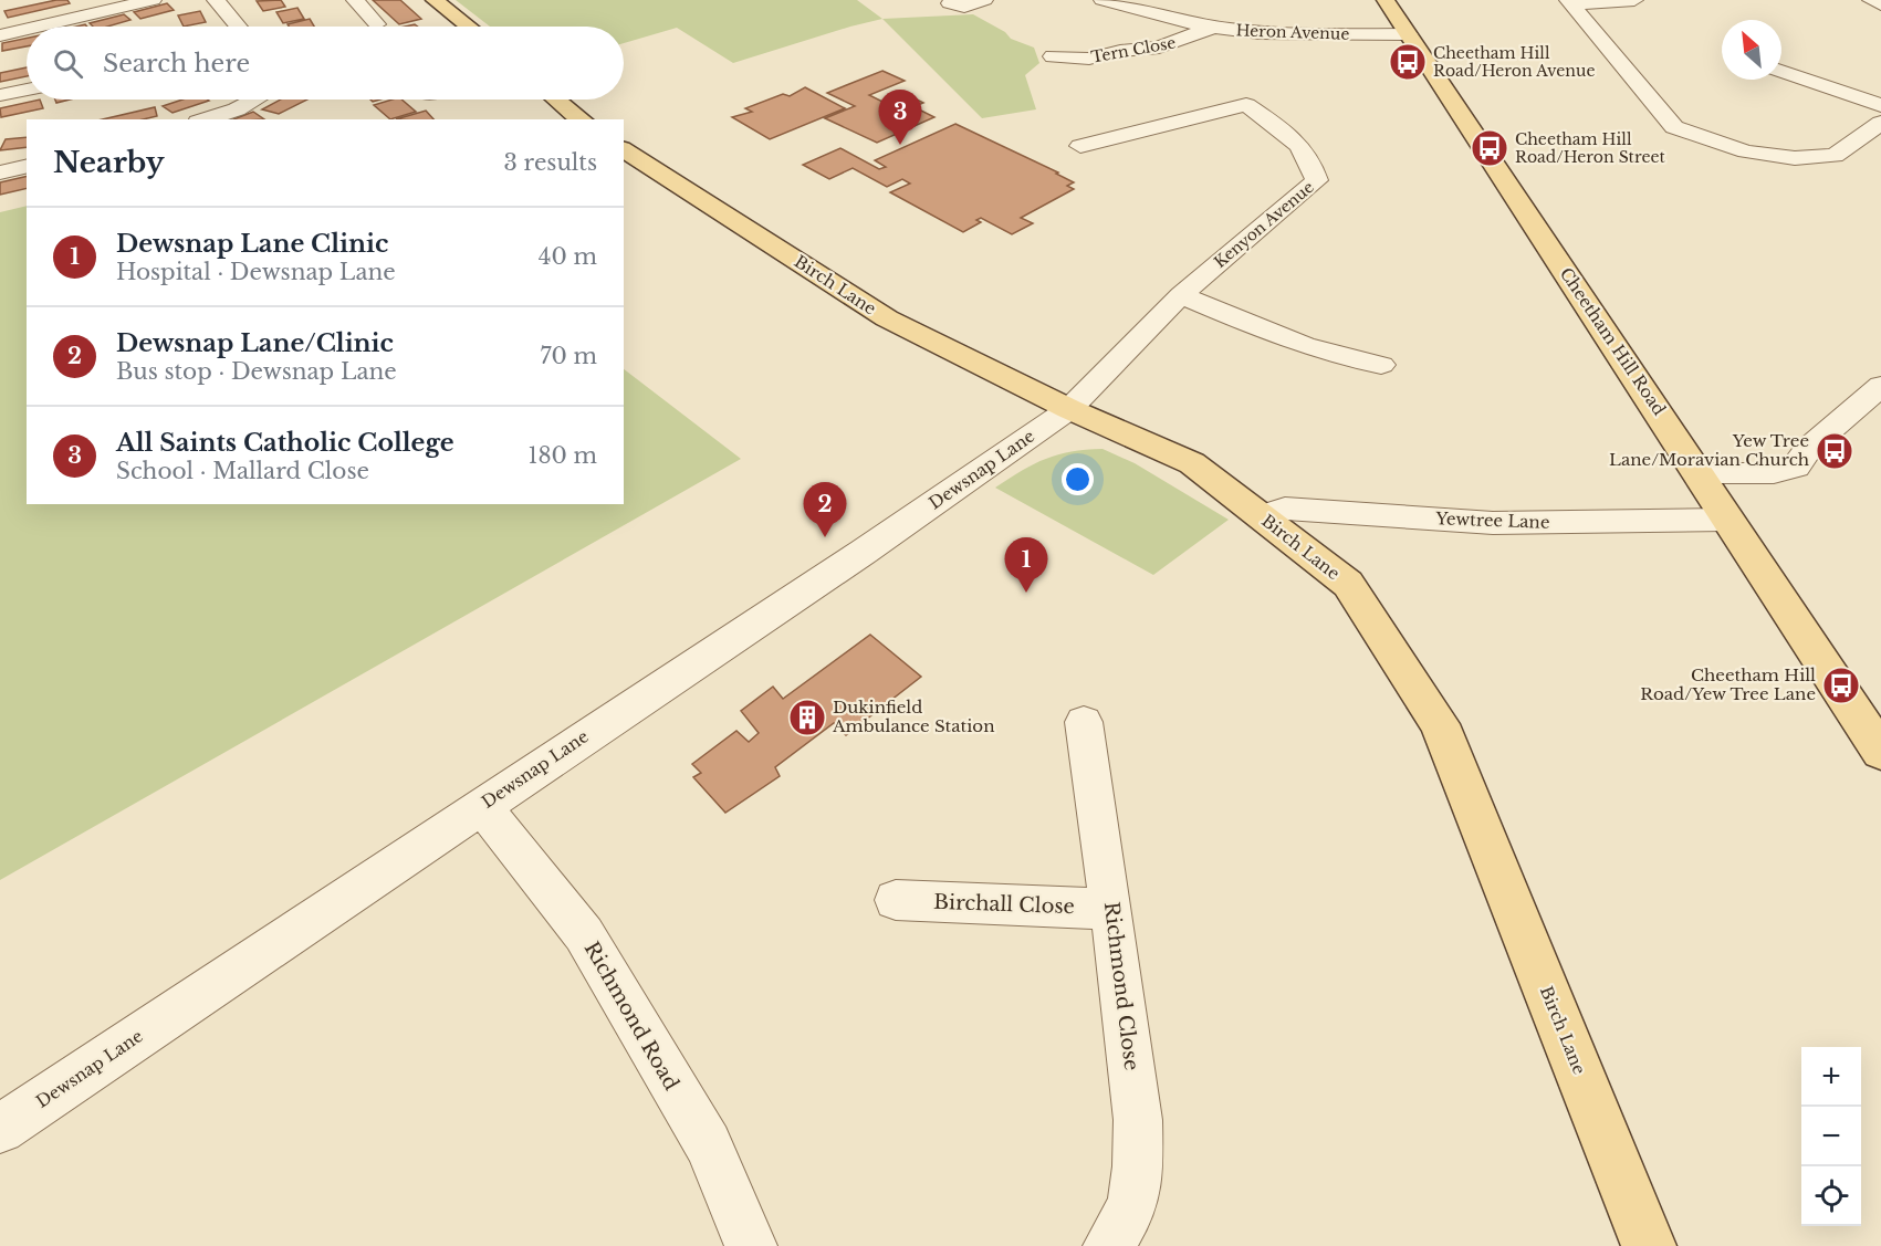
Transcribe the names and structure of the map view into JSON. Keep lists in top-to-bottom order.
{
  "streets": {
    "main road": ["Birch Lane", "Cheetham Hill Road"],
    "street": [
      "Heron Avenue",
      "Tern Close",
      "Kenyon Avenue",
      "Dewsnap Lane",
      "Yewtree Lane",
      "Birchall Close",
      "Richmond Close",
      "Richmond Road"
    ]
  },
  "crossings": [
    ["Heron Avenue", "Tern Close"],
    ["Heron Avenue", "Cheetham Hill Road"],
    ["Kenyon Avenue", "Birch Lane"],
    ["Kenyon Avenue", "Dewsnap Lane"],
    ["Birch Lane", "Dewsnap Lane"],
    ["Birch Lane", "Yewtree Lane"],
    ["Cheetham Hill Road", "Yewtree Lane"],
    ["Dewsnap Lane", "Richmond Road"],
    ["Birchall Close", "Richmond Close"]
  ],
  "places": {
    "bus stop": [
      "Cheetham Hill Road/Heron Avenue",
      "Cheetham Hill Road/Heron Street",
      "Yew Tree Lane/Moravian Church",
      "Cheetham Hill Road/Yew Tree Lane"
    ],
    "building": ["Dukinfield Ambulance Station"]
  },
  "north": "top left",
  "page": {
    "search": "Search here",
    "pins": ["3", "2", "1"],
    "heading": ["Nearby", "3 results"],
    "list": [
      {
        "mark": "1",
        "name": "Dewsnap Lane Clinic",
        "note": "Hospital · Dewsnap Lane",
        "value": "40 m"
      },
      {
        "mark": "2",
        "name": "Dewsnap Lane/Clinic",
        "note": "Bus stop · Dewsnap Lane",
        "value": "70 m"
      },
      {
        "mark": "3",
        "name": "All Saints Catholic College",
        "note": "School · Mallard Close",
        "value": "180 m"
      }
    ],
    "map_buttons": ["+", "−"]
  }
}
